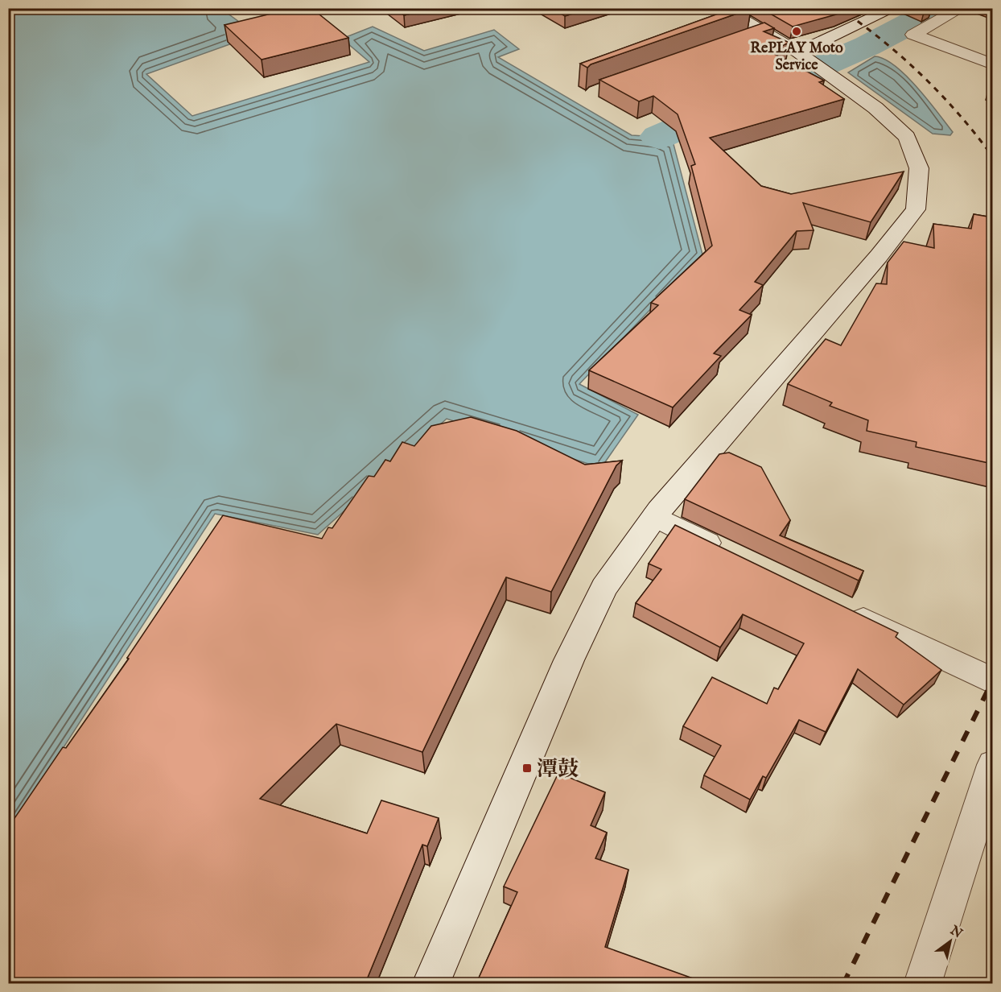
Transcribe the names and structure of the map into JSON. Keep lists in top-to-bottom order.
{
  "places": {
    "other": ["RePLAY Moto Service"],
    "transit": ["潭鼓"]
  },
  "north": "top right"
}
